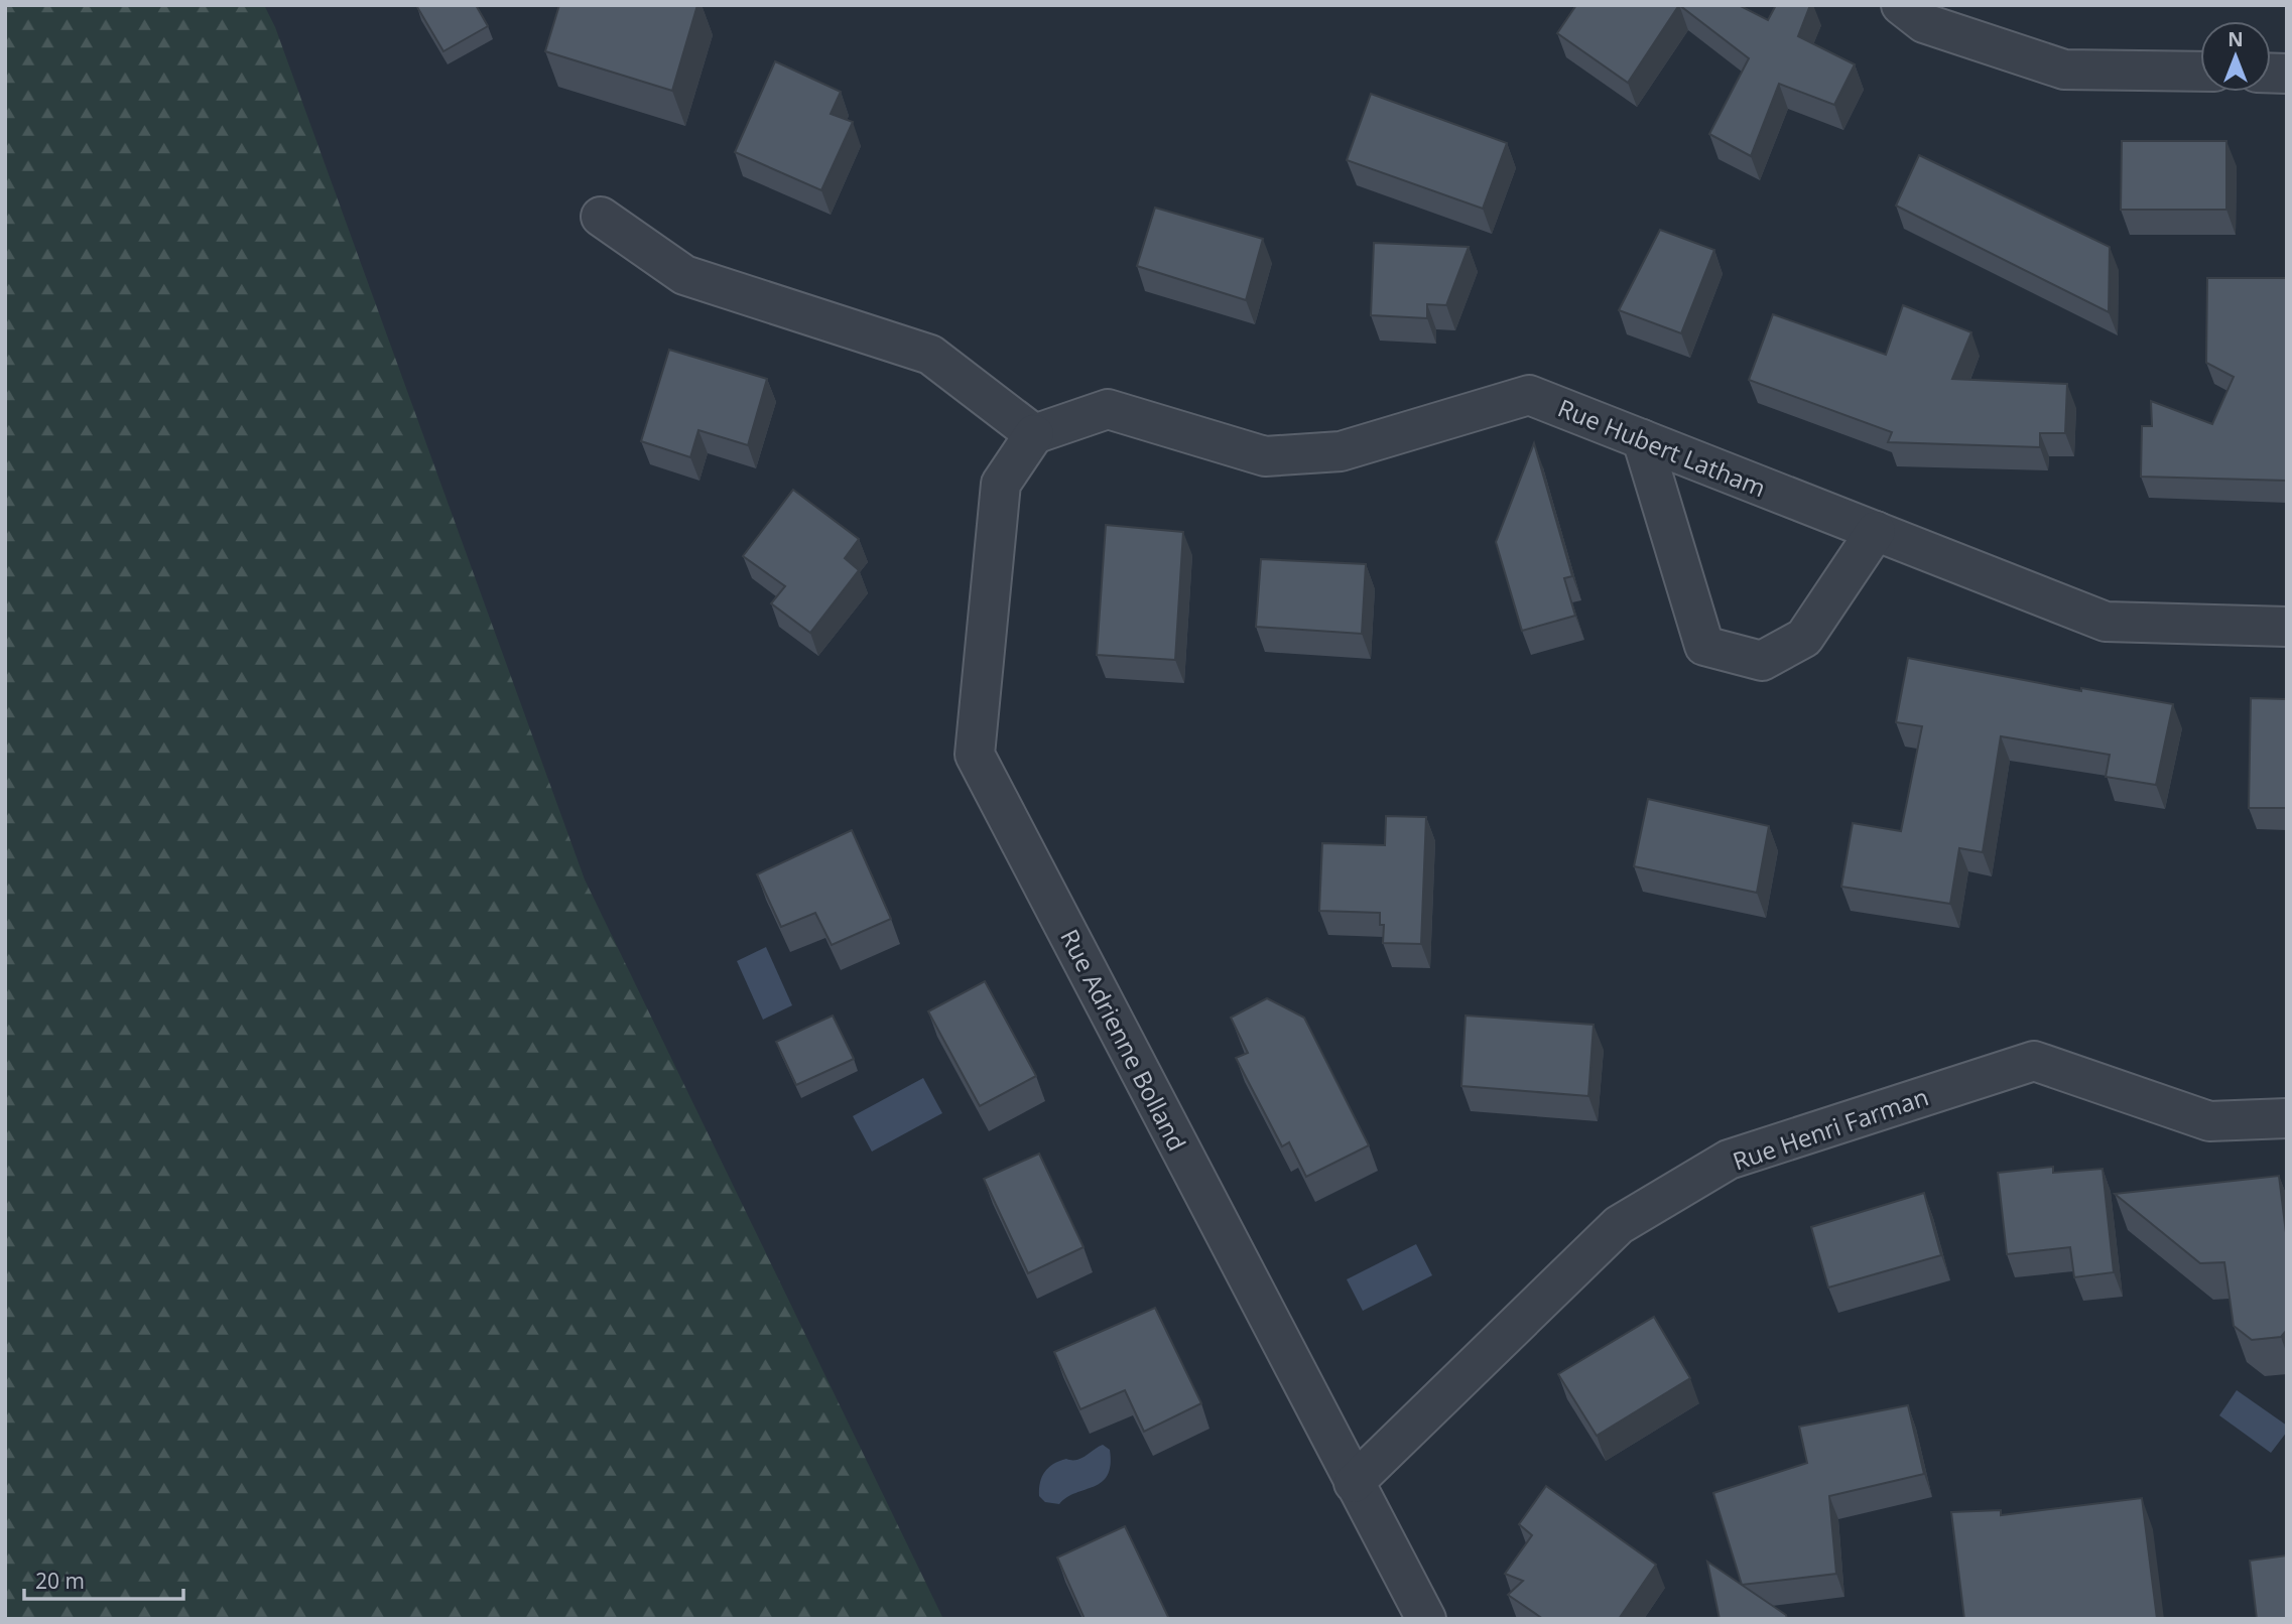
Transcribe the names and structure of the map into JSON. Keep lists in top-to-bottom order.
{
  "streets": {
    "street": ["Rue Hubert Latham", "Rue Adrienne Bolland", "Rue Henri Farman"]
  },
  "crossings": [
    ["Rue Hubert Latham", "Rue Adrienne Bolland"],
    ["Rue Adrienne Bolland", "Rue Henri Farman"]
  ],
  "scale_bar": "20 m",
  "north": "top"
}
